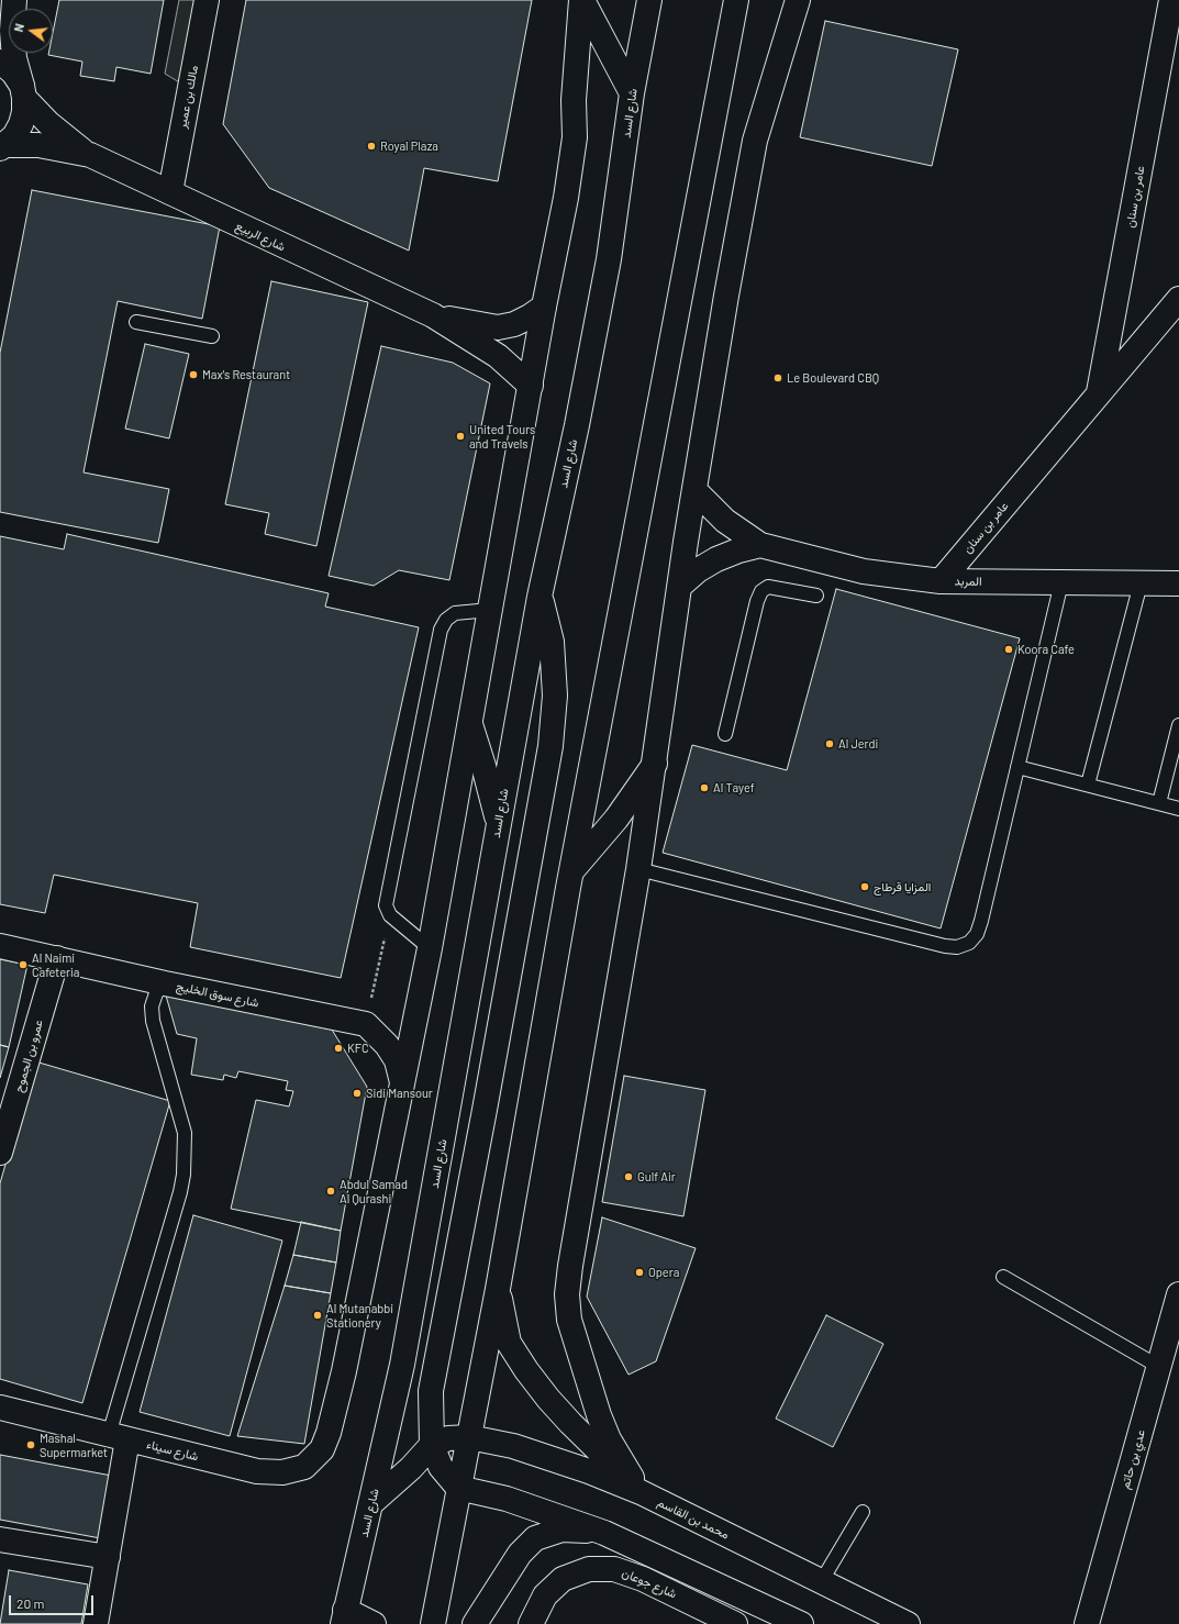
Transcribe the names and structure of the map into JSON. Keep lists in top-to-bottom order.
{
  "streets": {
    "street": [
      "مالك بن عمير",
      "شارع السد",
      "عامر بن سنان",
      "شارع الربيع",
      "المربد",
      "شارع سوق الخليج",
      "عمرو بن الجموح",
      "شارع سيناء",
      "عدي بن حاتم",
      "محمد بن القاسم",
      "شارع جوعان"
    ]
  },
  "crossings": [
    ["مالك بن عمير", "شارع الربيع"],
    ["عامر بن سنان", "المربد"],
    ["شارع سوق الخليج", "عمرو بن الجموح"]
  ],
  "places": [
    "Royal Plaza",
    "Max's Restaurant",
    "Le Boulevard CBQ",
    "United Tours and Travels",
    "Koora Cafe",
    "Al Jerdi",
    "Al Tayef",
    "المزايا قرطاج",
    "Al Naimi Cafeteria",
    "KFC",
    "Sidi Mansour",
    "Gulf Air",
    "Abdul Samad Al Qurashi",
    "Opera",
    "Al Mutanabbi Stationery",
    "Mashal Supermarket"
  ],
  "scale_bar": "20 m",
  "north": "left"
}
